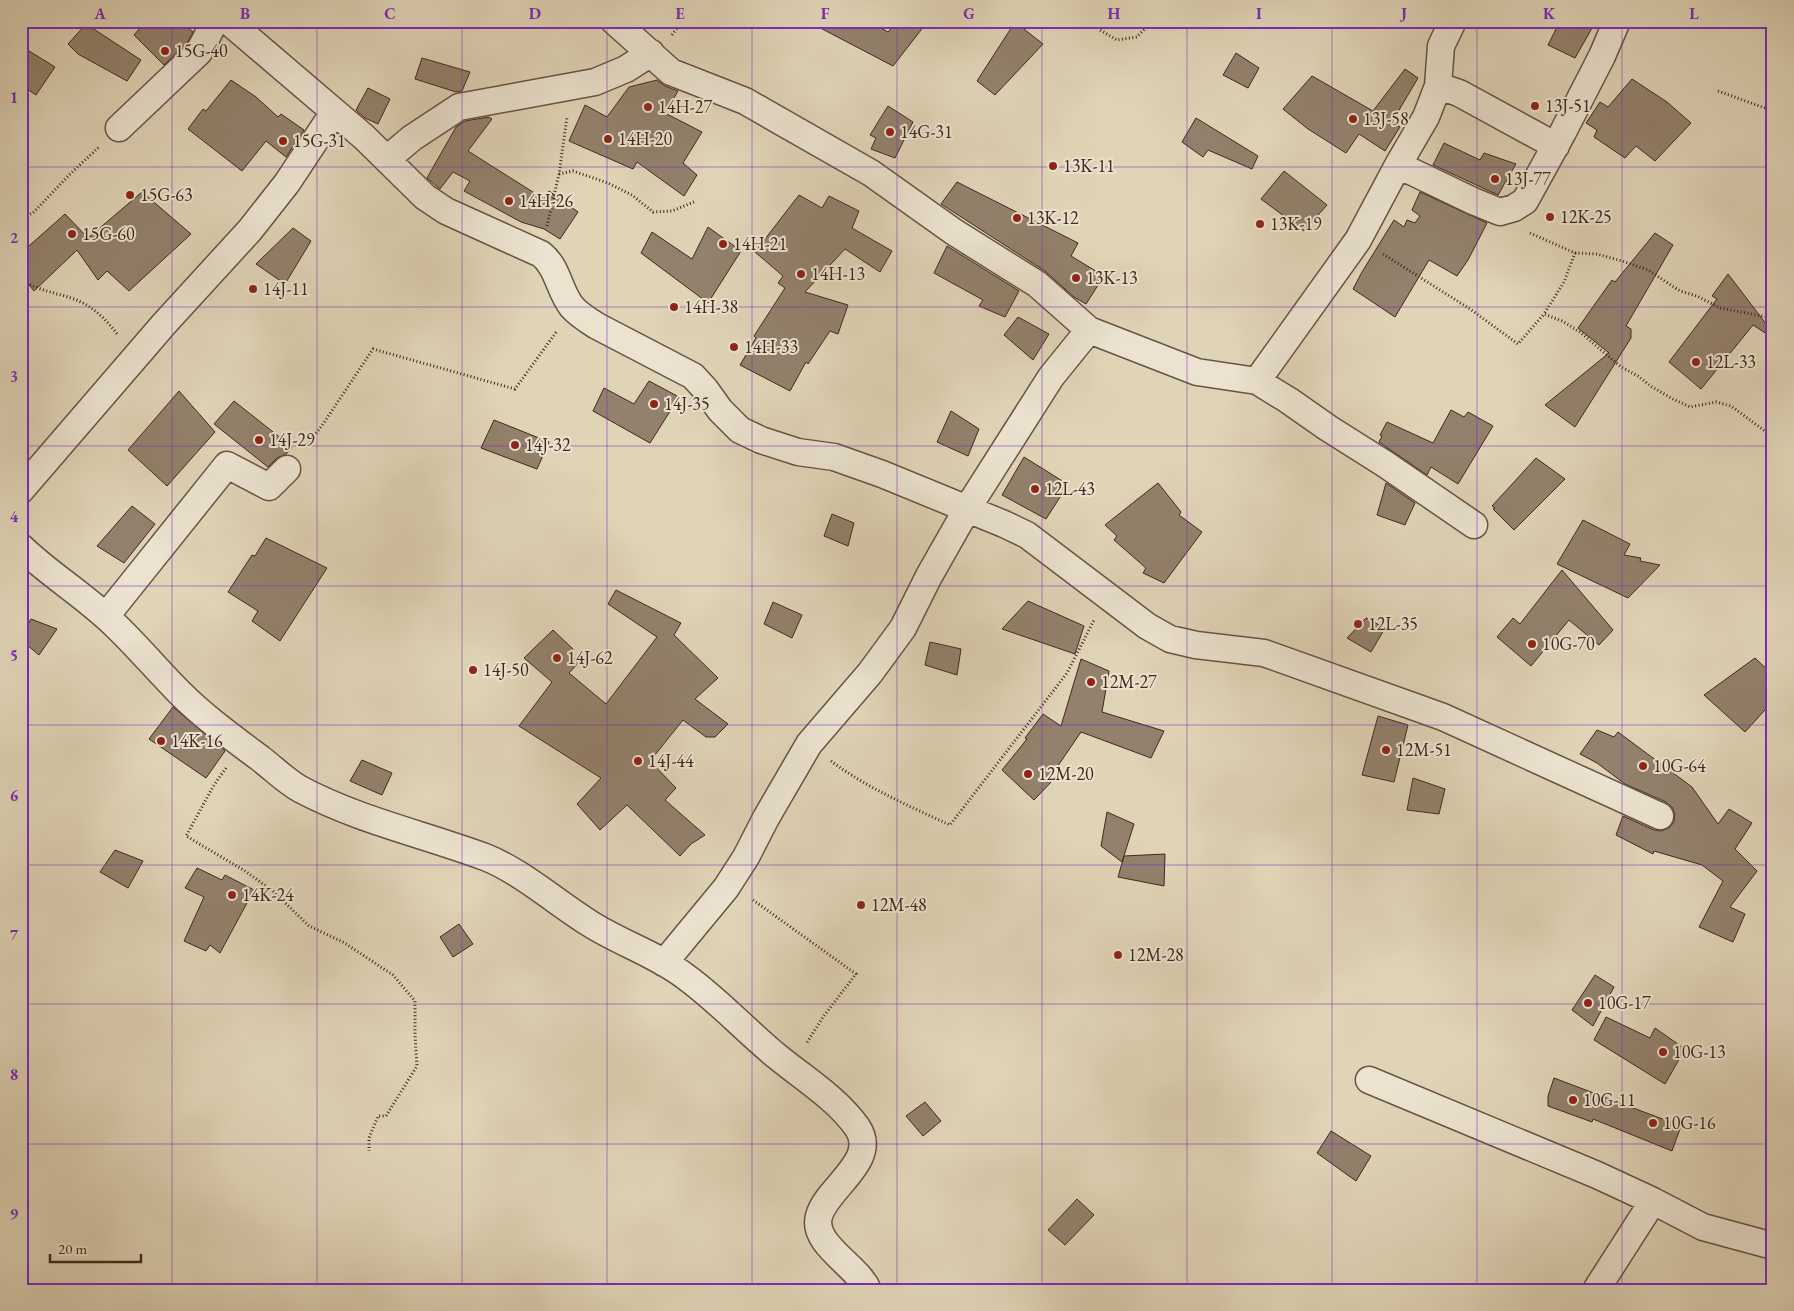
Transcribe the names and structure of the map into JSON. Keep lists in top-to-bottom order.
{
  "places": [
    "15G-40",
    "13J-51",
    "14H-27",
    "13J-58",
    "14G-31",
    "14H-20",
    "15G-31",
    "13K-11",
    "13J-77",
    "15G-63",
    "14H-26",
    "12K-25",
    "13K-12",
    "13K-19",
    "15G-60",
    "14H-21",
    "14H-13",
    "13K-13",
    "14J-11",
    "14H-38",
    "14H-33",
    "12L-33",
    "14J-35",
    "14J-29",
    "14J-32",
    "12L-43",
    "12L-35",
    "10G-70",
    "14J-62",
    "14J-50",
    "12M-27",
    "14K-16",
    "12M-51",
    "14J-44",
    "10G-64",
    "12M-20",
    "14K-24",
    "12M-48",
    "12M-28",
    "10G-17",
    "10G-13",
    "10G-11",
    "10G-16"
  ],
  "scale_bar": "20 m",
  "grid": {
    "columns": [
      "A",
      "B",
      "C",
      "D",
      "E",
      "F",
      "G",
      "H",
      "I",
      "J",
      "K",
      "L"
    ],
    "rows": [
      "1",
      "2",
      "3",
      "4",
      "5",
      "6",
      "7",
      "8",
      "9"
    ]
  }
}
